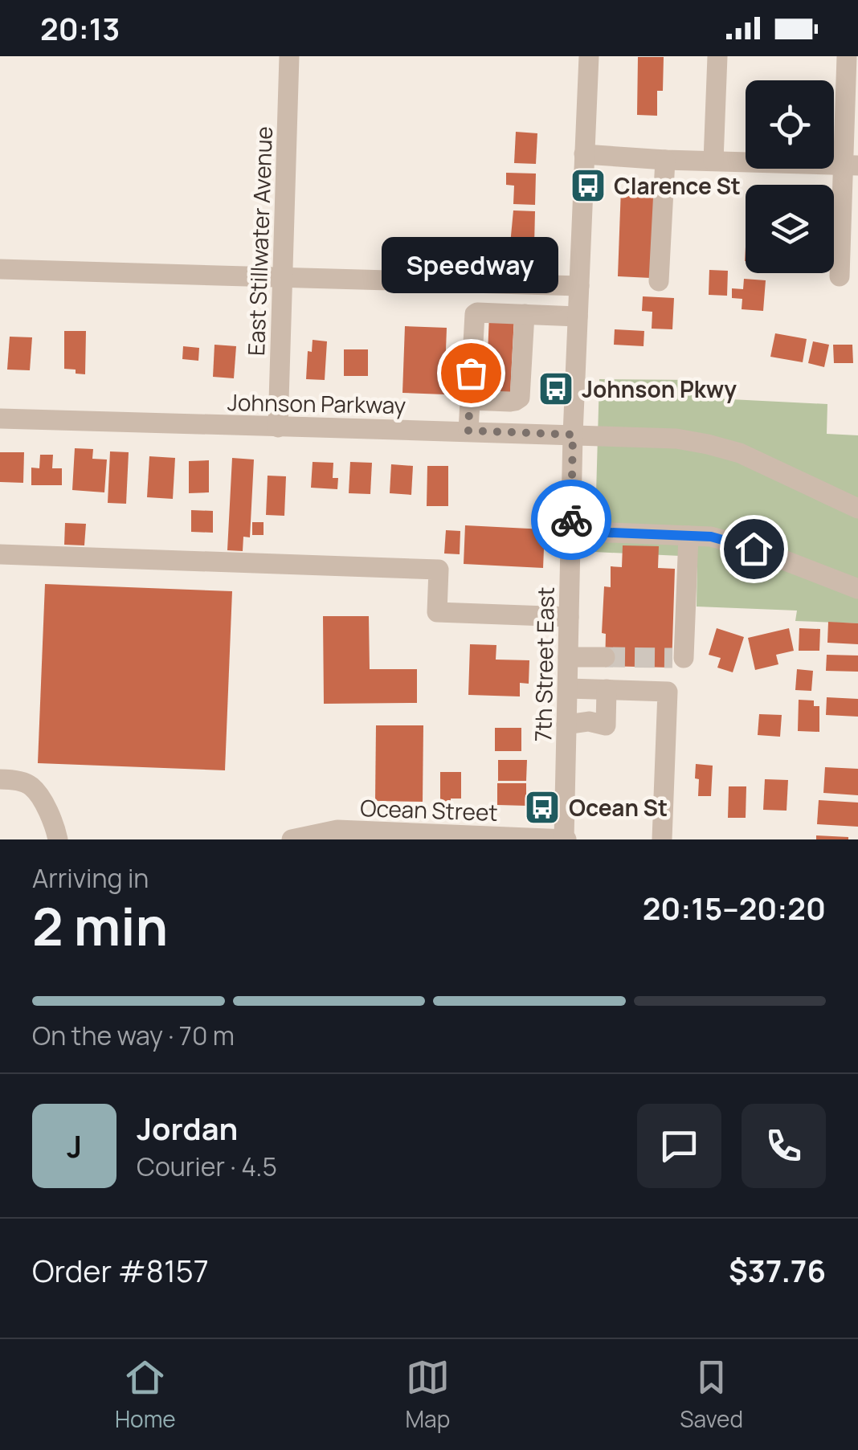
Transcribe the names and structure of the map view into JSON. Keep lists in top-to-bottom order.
{
  "streets": {
    "street": [
      "East Stillwater Avenue",
      "Johnson Parkway",
      "7th Street East",
      "Ocean Street"
    ]
  },
  "crossings": [
    ["East Stillwater Avenue", "Johnson Parkway"],
    ["Johnson Parkway", "7th Street East"],
    ["7th Street East", "Ocean Street"]
  ],
  "places": {
    "bus stop": ["Clarence St", "Johnson Pkwy", "Ocean St"],
    "other": ["Speedway"]
  },
  "page": {
    "status": "20:13",
    "bubble": "Speedway",
    "heading": ["2 min", "Arriving in", "20:15–20:20"],
    "panel": [
      "Jordan",
      "Courier · 4.5",
      "Order #8157",
      "$37.76"
    ],
    "bar": "On the way · 70 m",
    "round": "J",
    "tabs": ["Home", "Map", "Saved"]
  }
}
